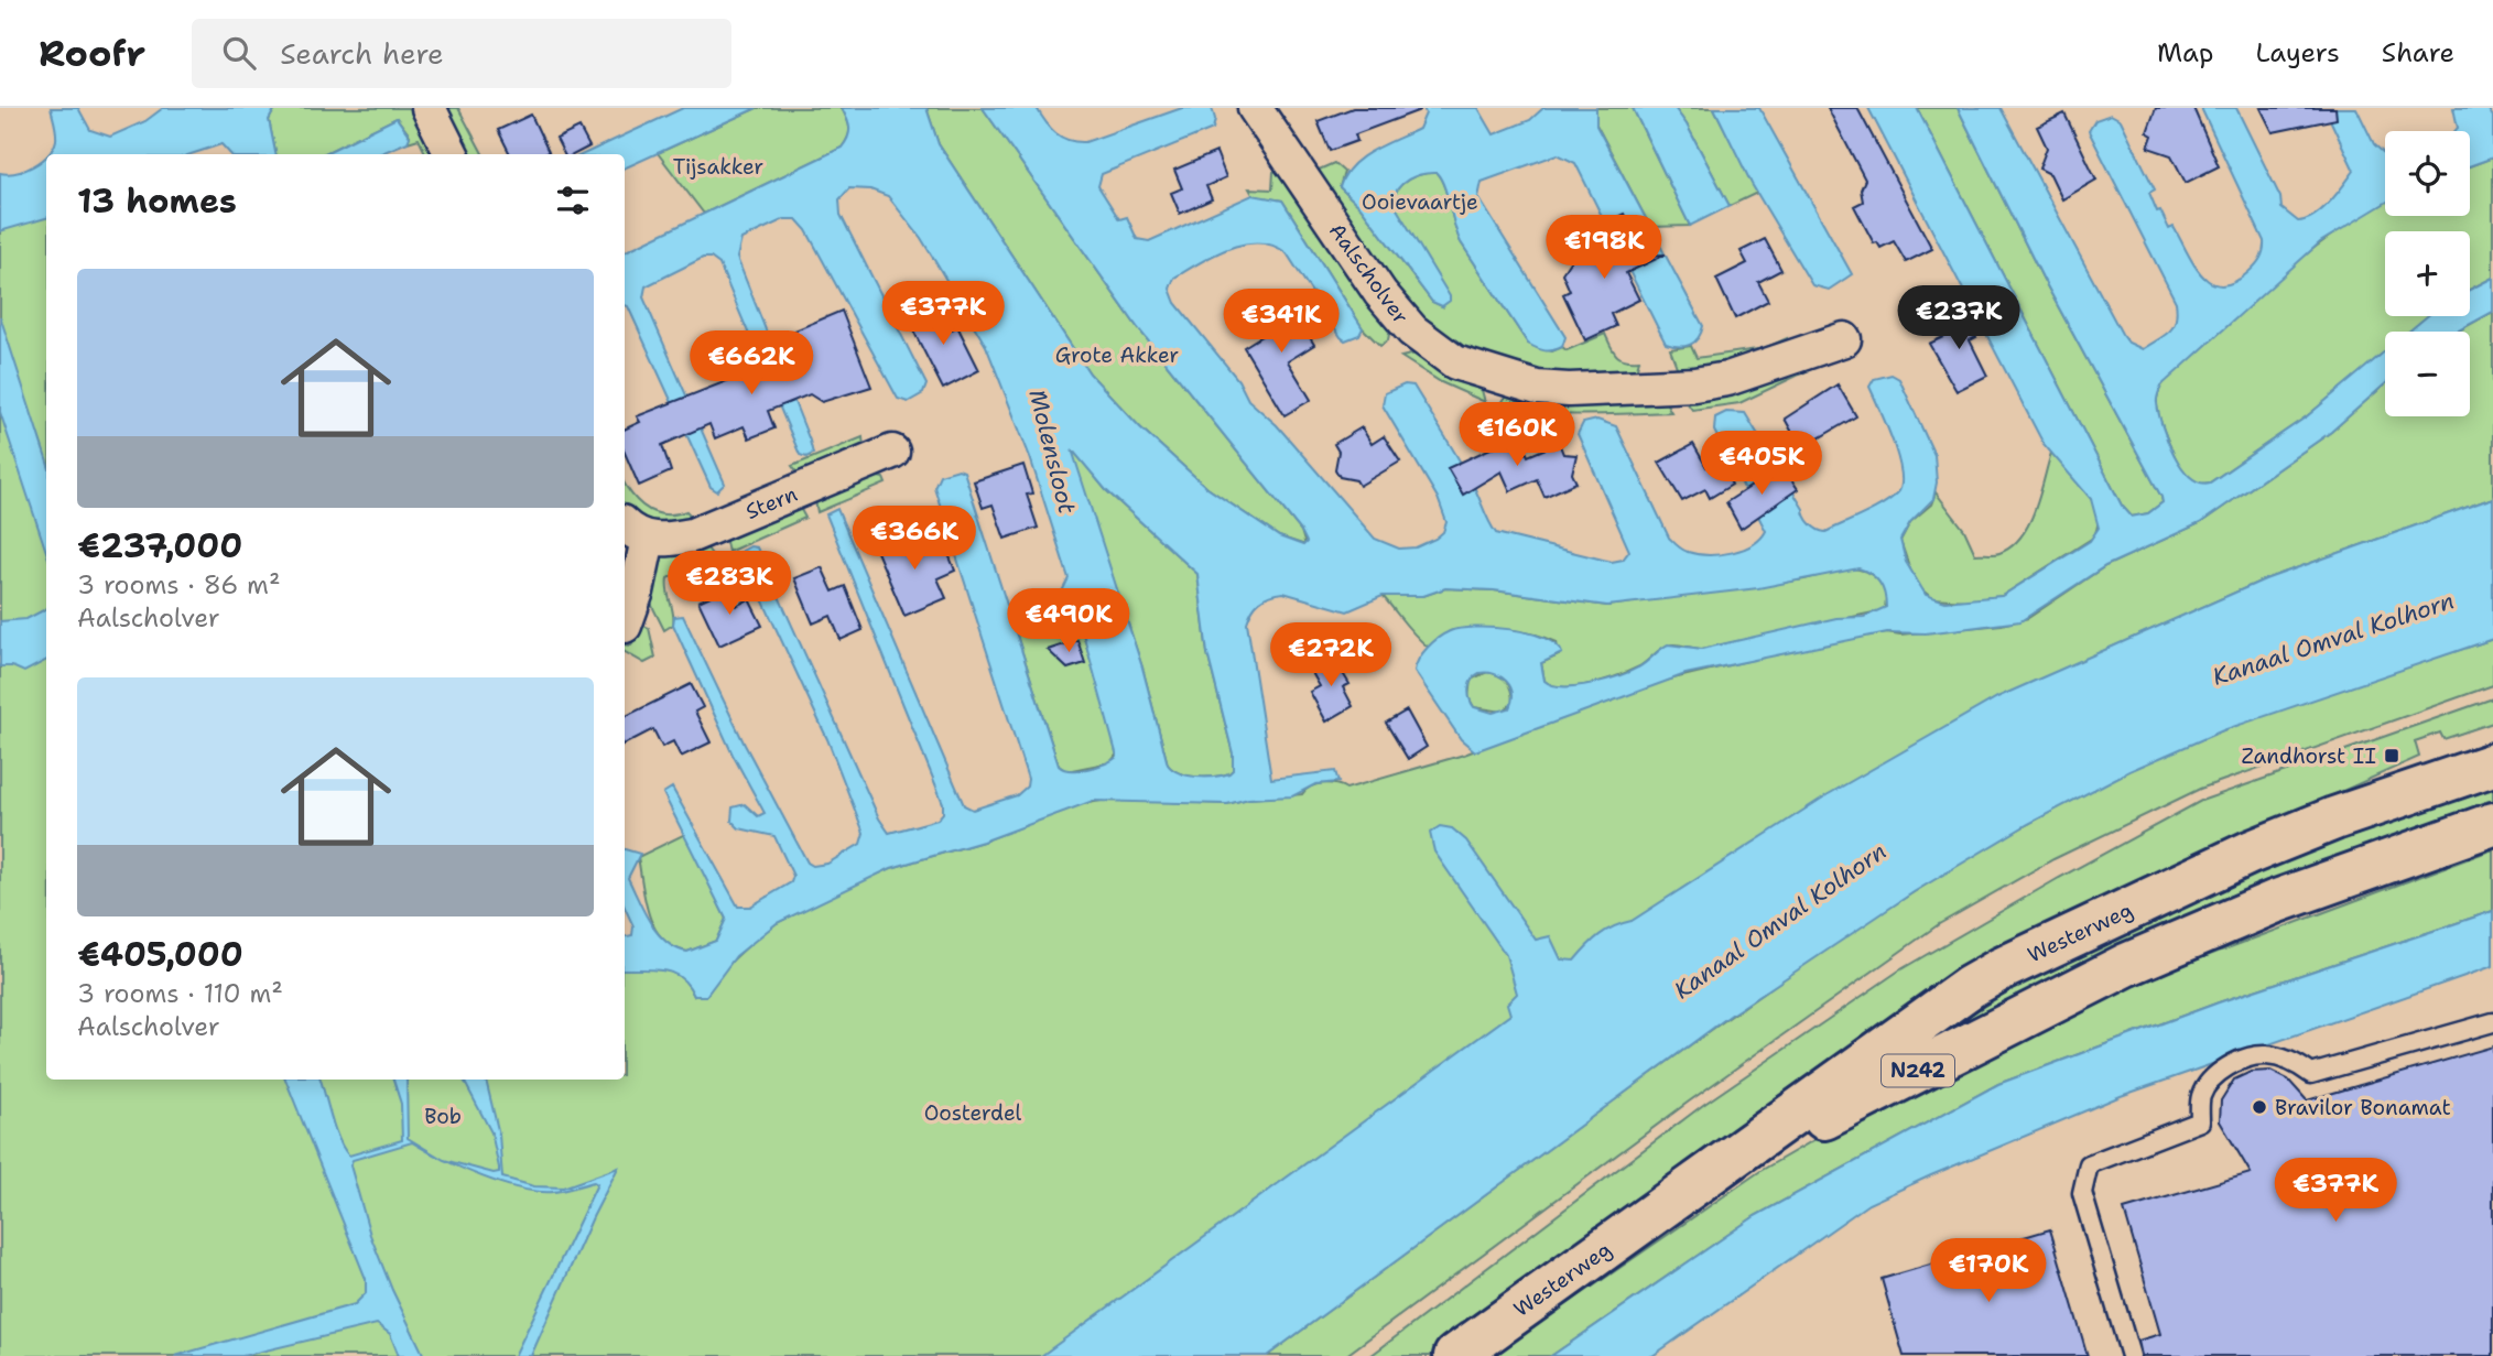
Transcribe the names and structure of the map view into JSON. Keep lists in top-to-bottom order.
{
  "streets": {
    "main road": ["Westerweg", "N242"],
    "street": ["Aalscholver", "Stern"]
  },
  "water": ["Molensloot", "Kanaal Omval Kolhorn"],
  "parks": [
    "Tijsakker",
    "Ooievaartje",
    "Grote Akker",
    "Oosterdel",
    "Bob"
  ],
  "places": {
    "transit": ["Zandhorst II"],
    "other": ["Bravilor Bonamat"]
  },
  "page": {
    "header": "Roofr",
    "search": "Search here",
    "nav": ["Map", "Layers", "Share"],
    "map_buttons": ["+", "−"],
    "heading": "13 homes",
    "price": [
      "€198K",
      "€377K",
      "€237K",
      "€341K",
      "€662K",
      "€160K",
      "€405K",
      "€366K",
      "€283K",
      "€490K",
      "€272K",
      "€377K",
      "€170K"
    ],
    "list": [
      {
        "name": "€237,000",
        "note": "3 rooms · 86 m² · Aalscholver"
      },
      {
        "name": "€405,000",
        "note": "3 rooms · 110 m² · Aalscholver"
      }
    ]
  }
}
